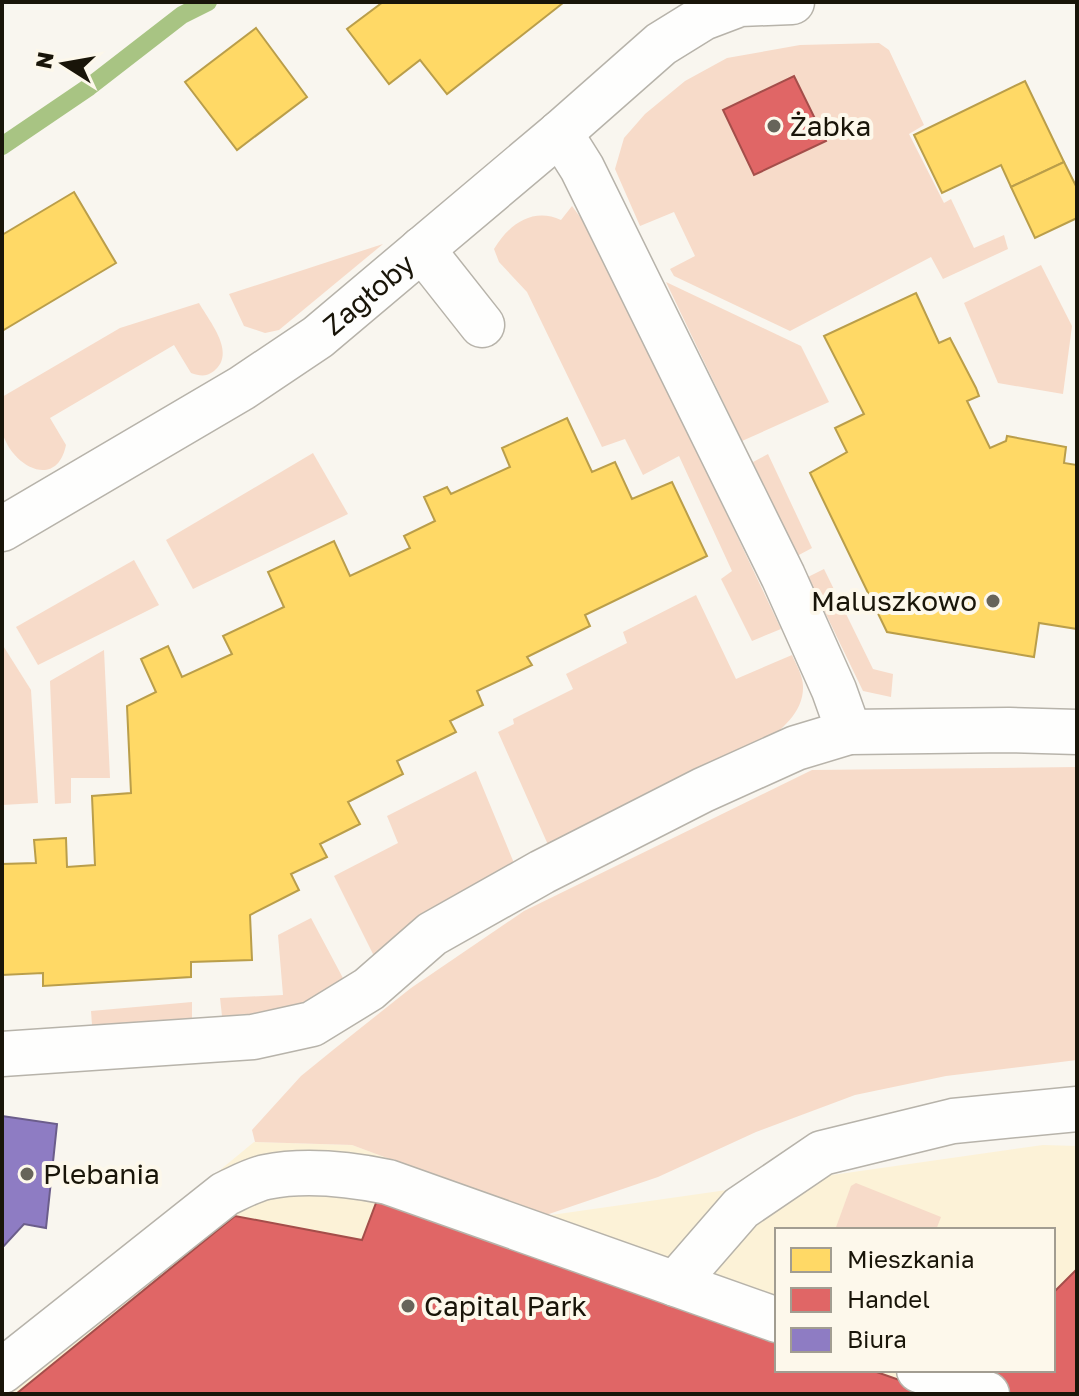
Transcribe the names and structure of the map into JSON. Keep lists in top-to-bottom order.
{
  "streets": {
    "street": ["Zagłoby"]
  },
  "places": [
    "Żabka",
    "Maluszkowo",
    "Plebania",
    "Capital Park"
  ],
  "legend": ["Mieszkania", "Handel", "Biura"],
  "north": "left"
}
